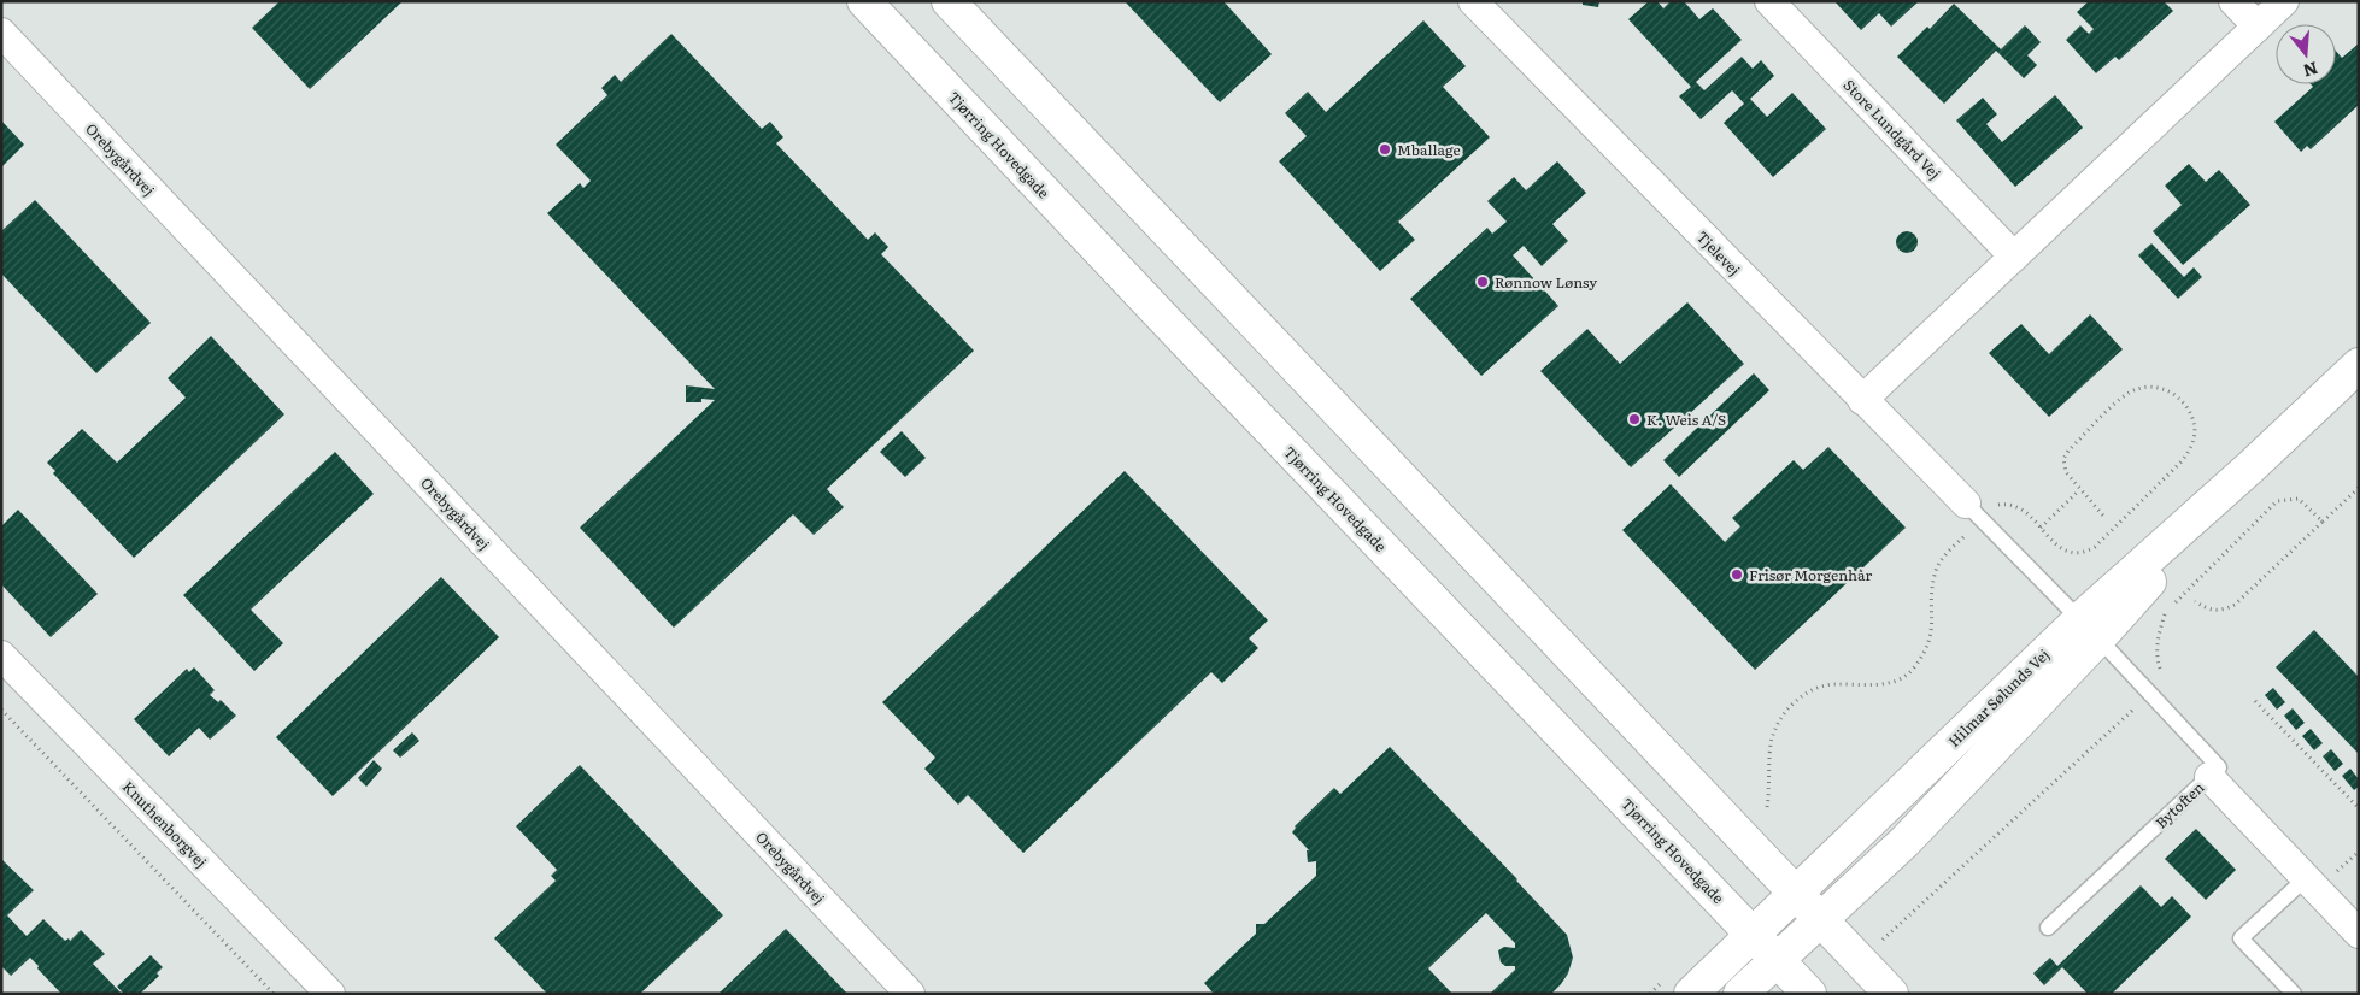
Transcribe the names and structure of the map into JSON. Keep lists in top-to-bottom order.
{
  "streets": {
    "main road": ["Tjørring Hovedgade", "Hilmar Sølunds Vej"],
    "street": [
      "Store Lundgård Vej",
      "Orebygårdvej",
      "Tjelevej",
      "Bytoften",
      "Knuthenborgvej"
    ]
  },
  "crossings": [
    ["Tjørring Hovedgade", "Hilmar Sølunds Vej"]
  ],
  "places": [
    "Mballage",
    "Rønnow Lønsy",
    "K. Weis A/S",
    "Frisør Morgenhår"
  ],
  "north": "bottom"
}
